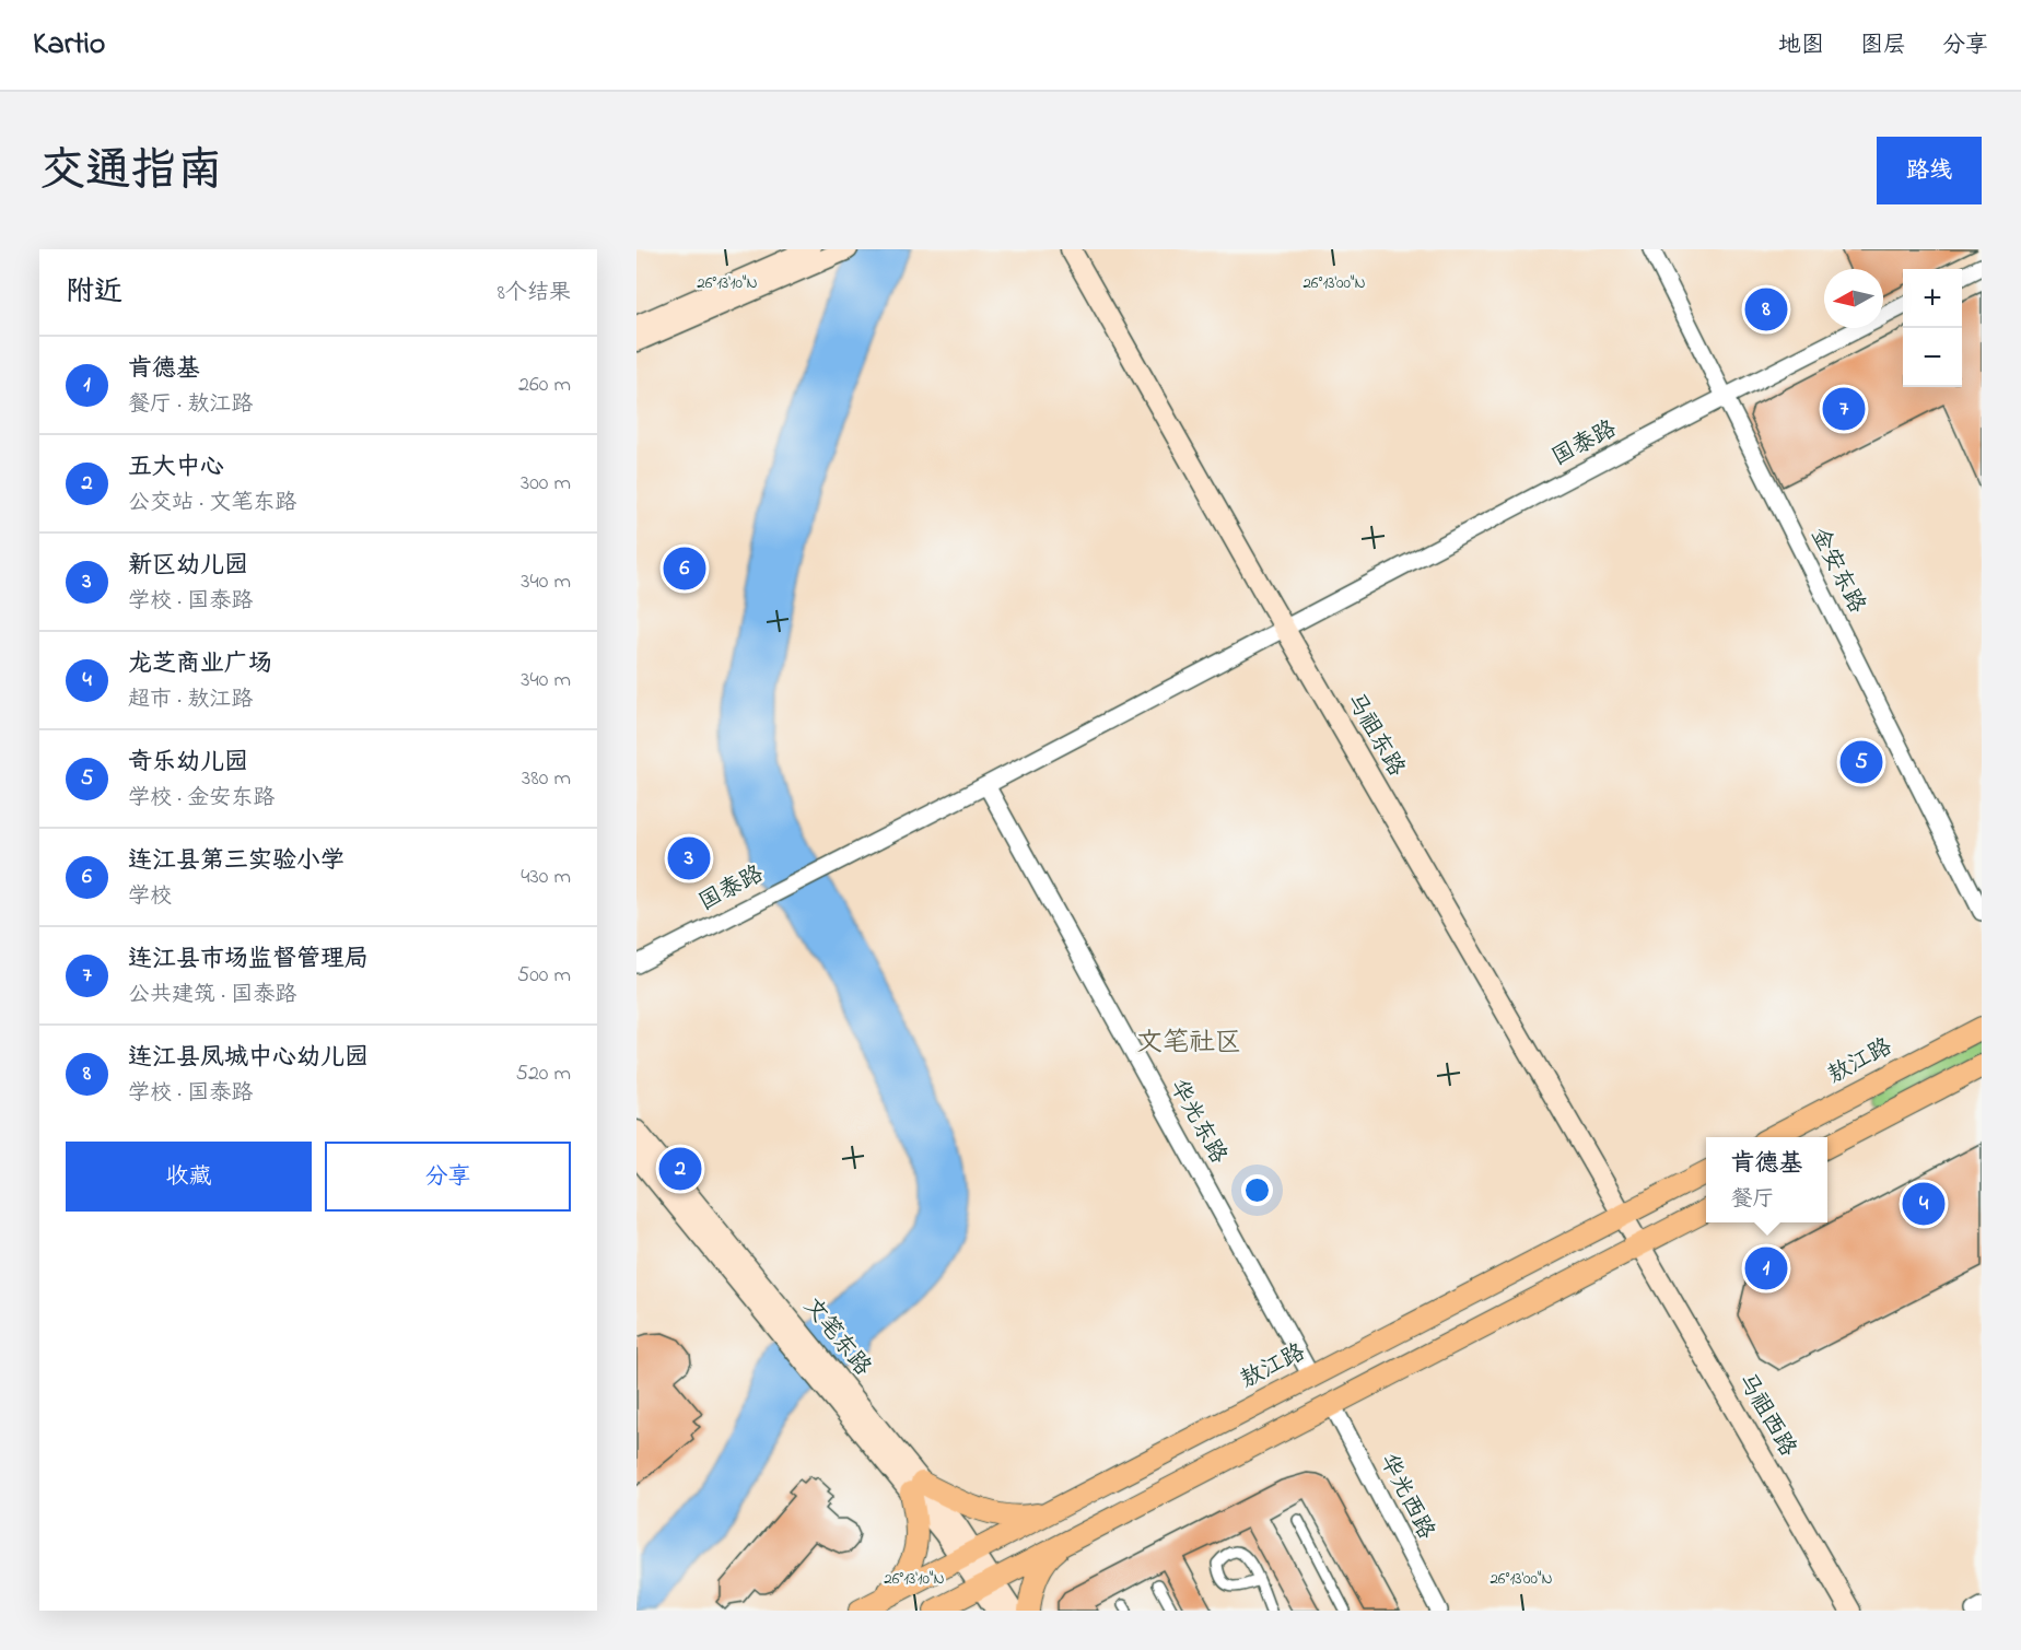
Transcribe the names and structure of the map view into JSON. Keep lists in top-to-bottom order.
{
  "streets": {
    "main road": [
      "马祖东路",
      "敖江路",
      "文笔东路",
      "马祖西路"
    ],
    "street": [
      "国泰路",
      "金安东路",
      "华光东路",
      "华光西路"
    ]
  },
  "crossings": [
    ["国泰路", "金安东路"],
    ["国泰路", "马祖东路"],
    ["国泰路", "华光东路"],
    ["马祖东路", "敖江路"],
    ["马祖东路", "马祖西路"],
    ["敖江路", "华光东路"],
    ["敖江路", "文笔东路"]
  ],
  "districts": ["文笔社区"],
  "north": "left",
  "page": {
    "header": "Kartio",
    "nav": ["地图", "图层", "分享"],
    "title": "交通指南",
    "buttons": [
      "路线",
      ["收藏", "分享"]
    ],
    "heading": ["附近", "8个结果"],
    "map_buttons": ["+", "−"],
    "pins": [
      "8",
      "7",
      "6",
      "5",
      "3",
      "2",
      "4",
      "1"
    ],
    "list": [
      {
        "mark": "1",
        "name": "肯德基",
        "note": "餐厅 · 敖江路",
        "value": "260 m"
      },
      {
        "mark": "2",
        "name": "五大中心",
        "note": "公交站 · 文笔东路",
        "value": "300 m"
      },
      {
        "mark": "3",
        "name": "新区幼儿园",
        "note": "学校 · 国泰路",
        "value": "340 m"
      },
      {
        "mark": "4",
        "name": "龙芝商业广场",
        "note": "超市 · 敖江路",
        "value": "340 m"
      },
      {
        "mark": "5",
        "name": "奇乐幼儿园",
        "note": "学校 · 金安东路",
        "value": "380 m"
      },
      {
        "mark": "6",
        "name": "连江县第三实验小学",
        "note": "学校",
        "value": "430 m"
      },
      {
        "mark": "7",
        "name": "连江县市场监督管理局",
        "note": "公共建筑 · 国泰路",
        "value": "500 m"
      },
      {
        "mark": "8",
        "name": "连江县凤城中心幼儿园",
        "note": "学校 · 国泰路",
        "value": "520 m"
      }
    ],
    "popup": ["肯德基", "餐厅"]
  },
  "coordinates": ["26°13'10\"N", "26°13'00\"N"]
}
